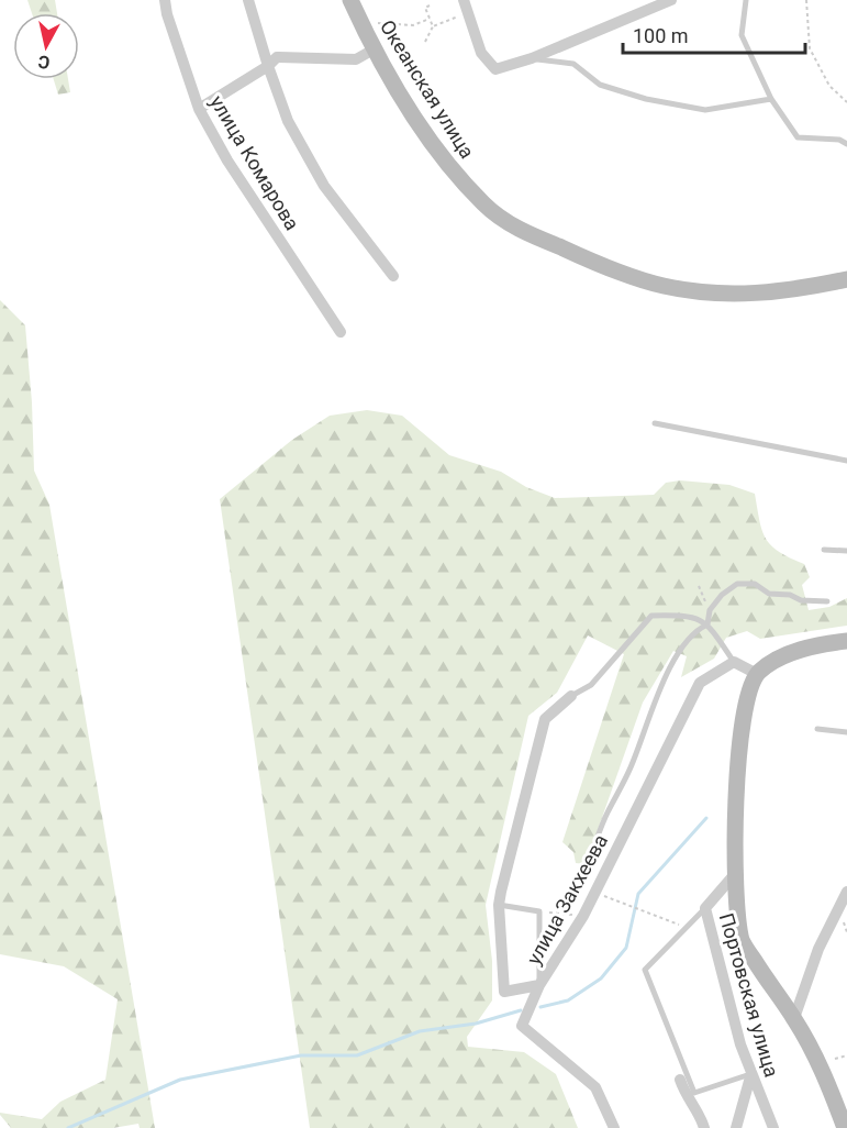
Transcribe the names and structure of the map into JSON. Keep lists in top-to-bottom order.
{
  "streets": {
    "main road": ["Океанская улица"],
    "street": ["улица Комарова", "улица Закхеева", "Портовская улица"]
  },
  "scale_bar": "100 m",
  "north": "bottom"
}
